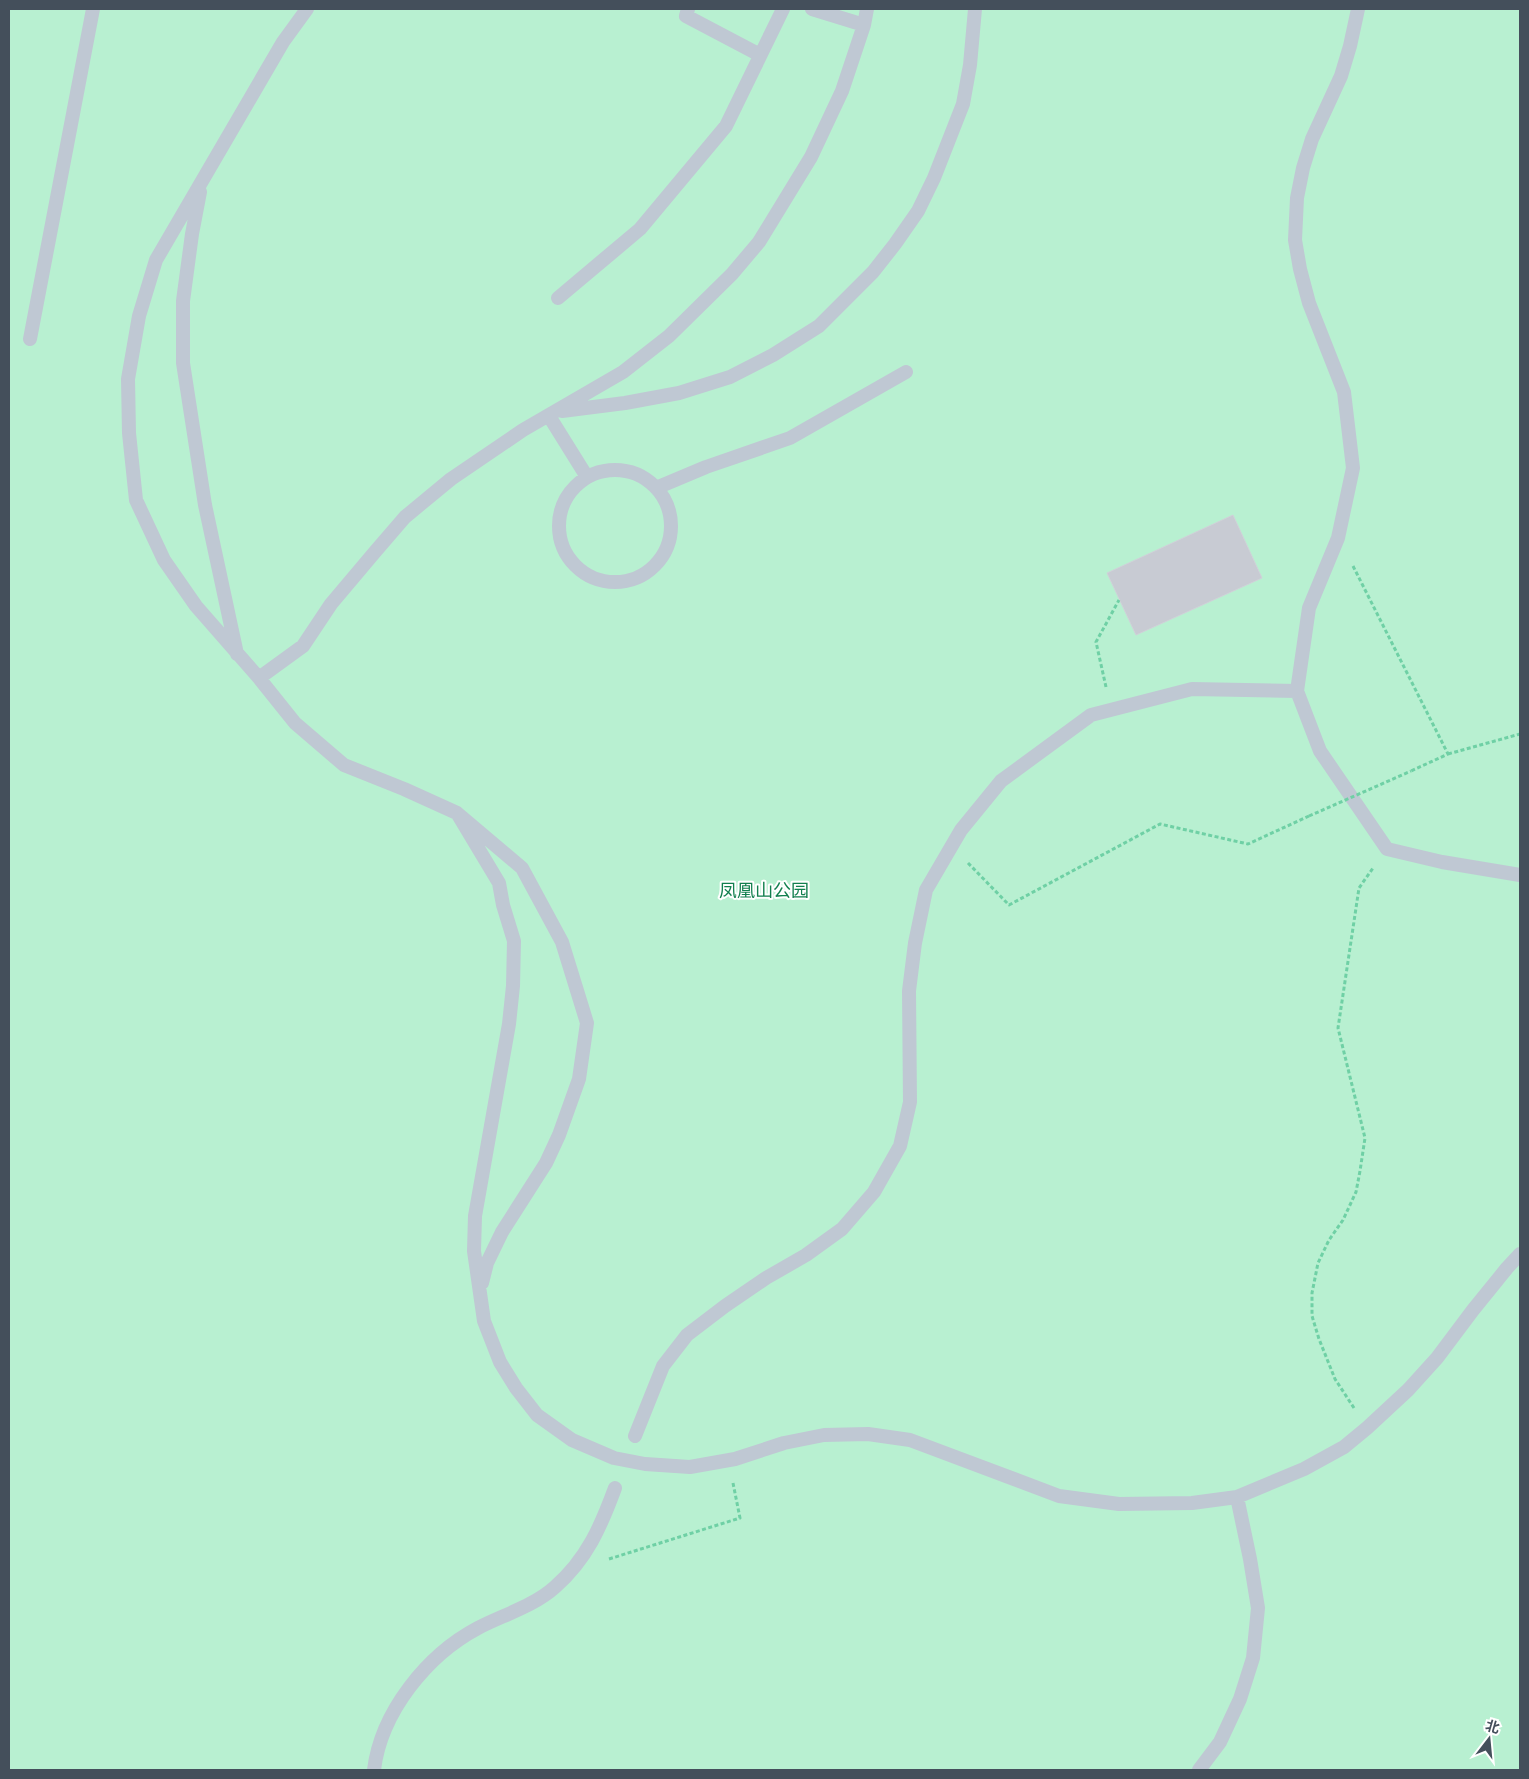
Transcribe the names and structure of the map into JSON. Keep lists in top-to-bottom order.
{
  "parks": ["凤凰山公园"],
  "north": "top"
}
